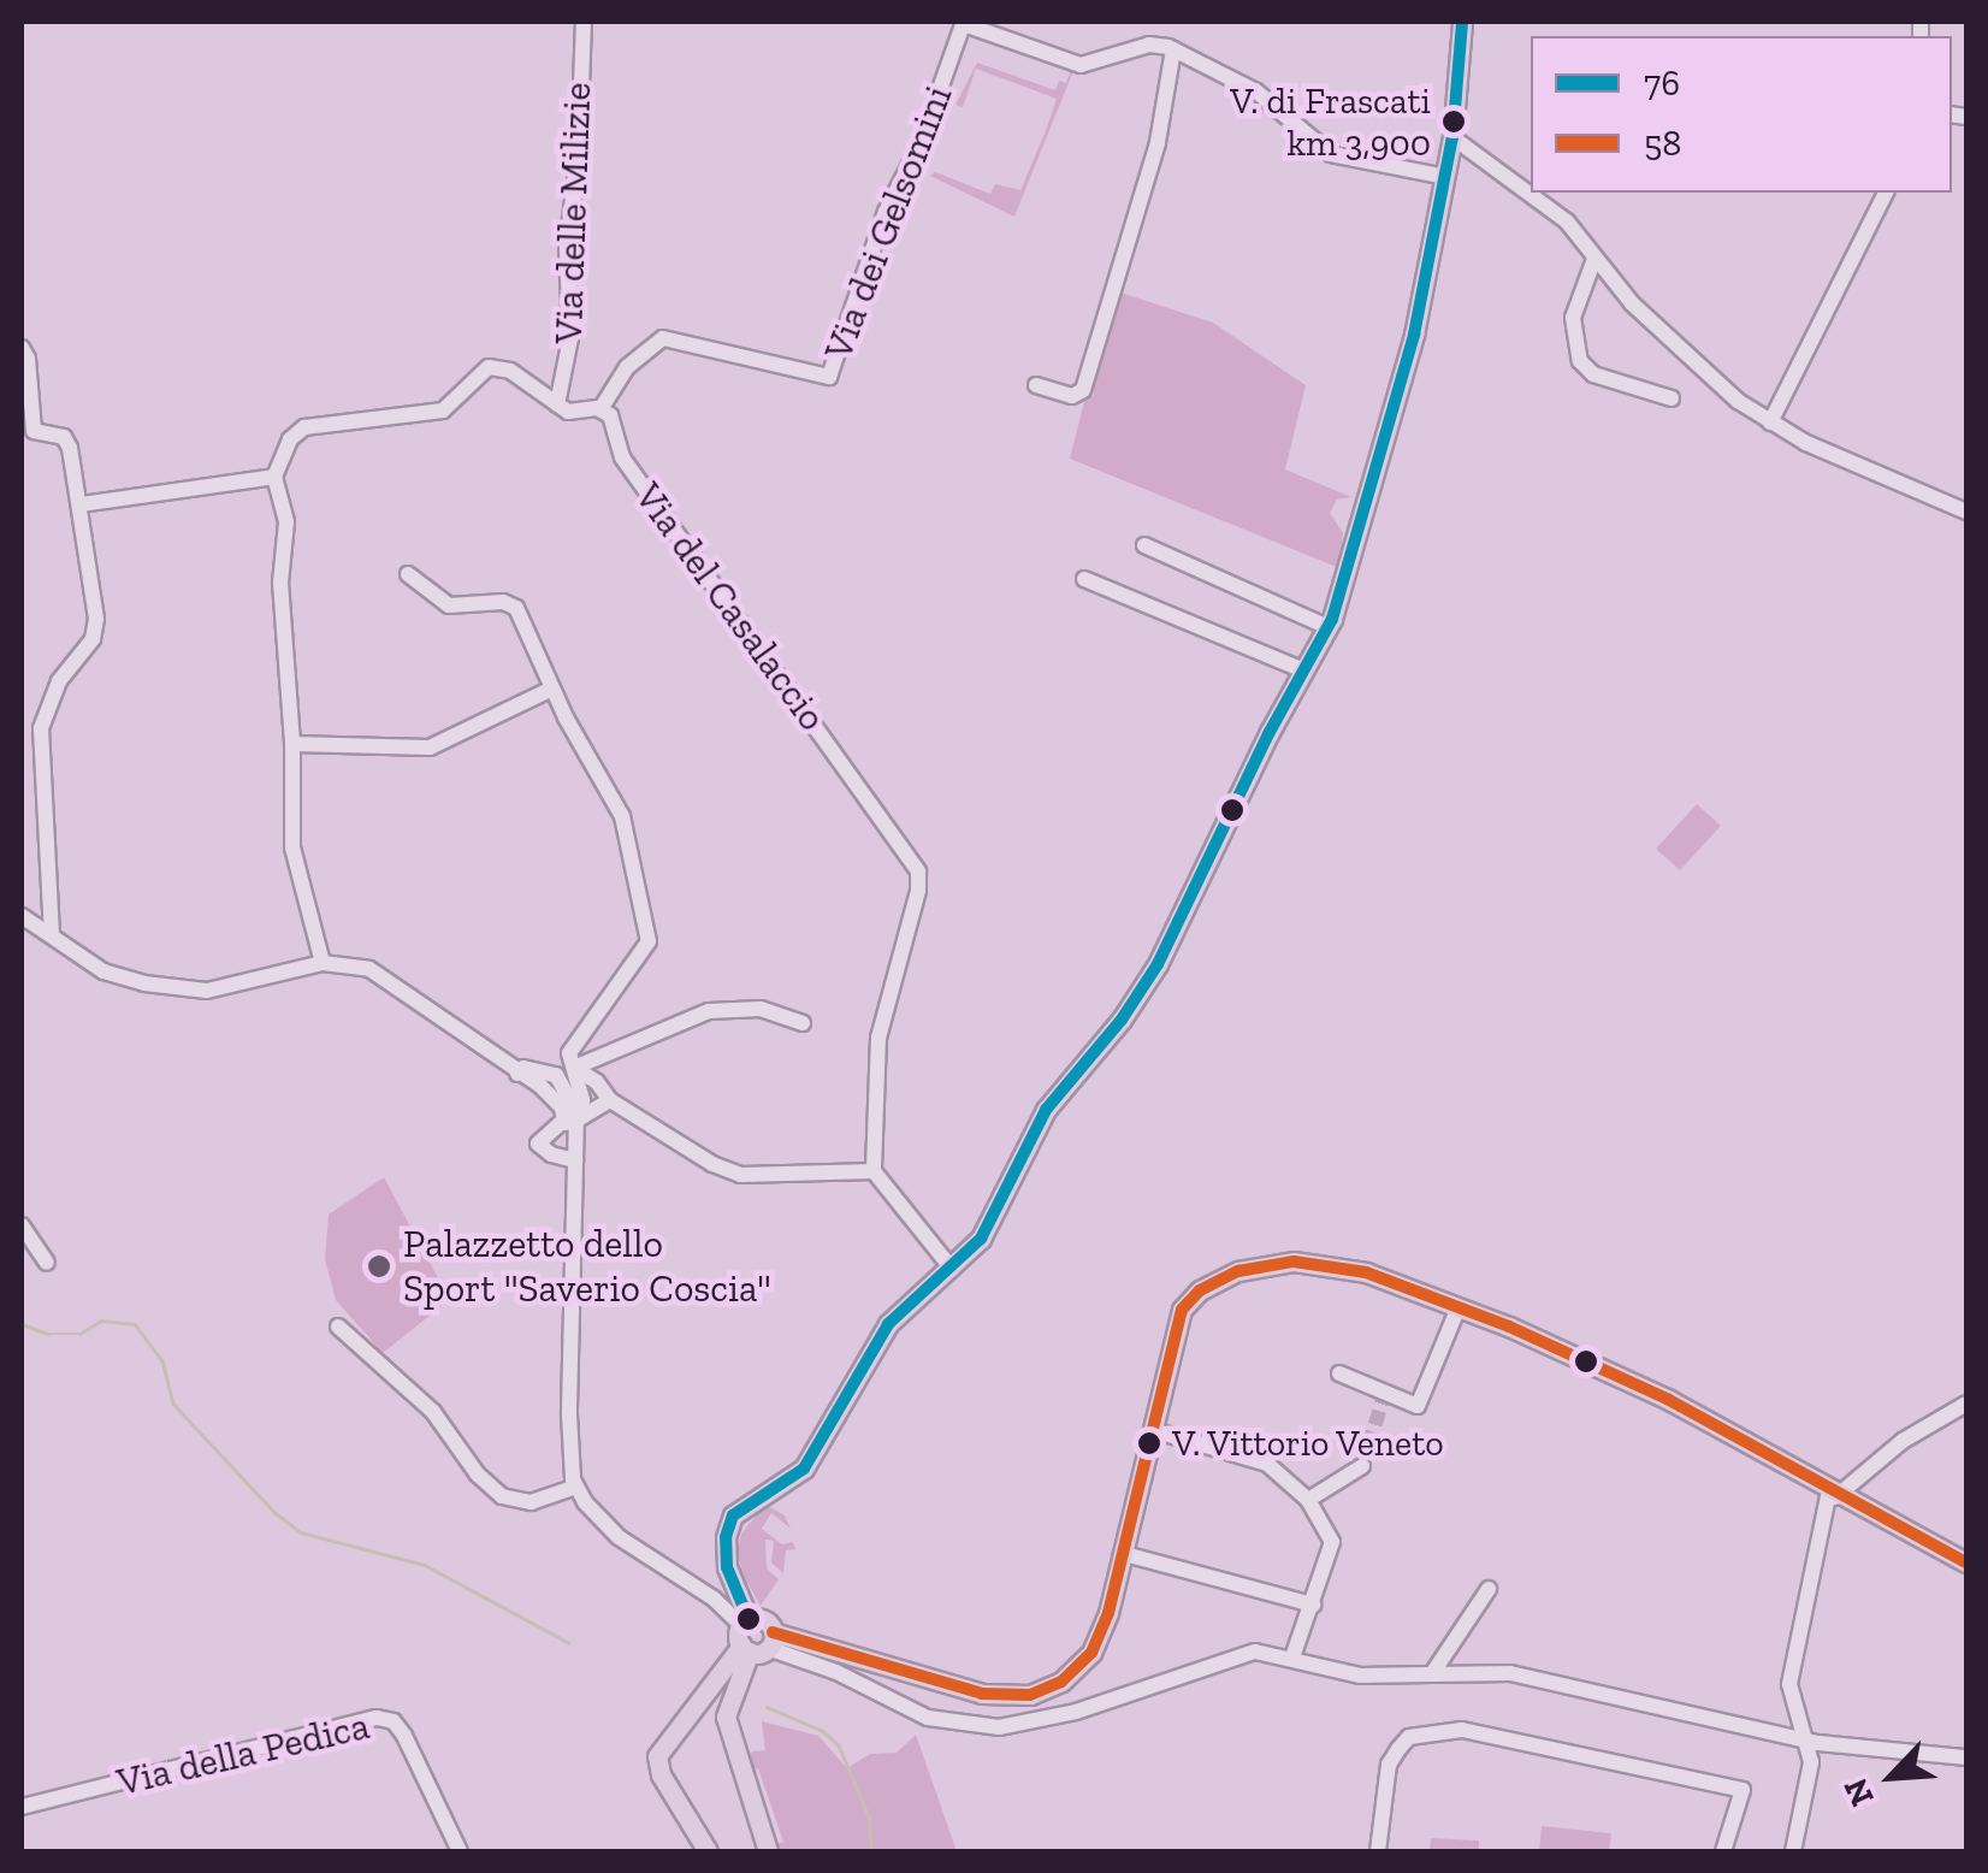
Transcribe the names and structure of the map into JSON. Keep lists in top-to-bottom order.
{
  "streets": {
    "street": [
      "Via delle Milizie",
      "Via dei Gelsomini",
      "Via del Casalaccio",
      "Via della Pedica"
    ]
  },
  "crossings": [
    ["Via dei Gelsomini", "Via del Casalaccio"]
  ],
  "places": ["V. di Frascati km 3,900", "Palazzetto dello Sport \"Saverio Coscia\"", "V. Vittorio Veneto"],
  "lines": ["transit line 76", "transit line 58"],
  "legend": ["76", "58"],
  "north": "bottom left"
}
